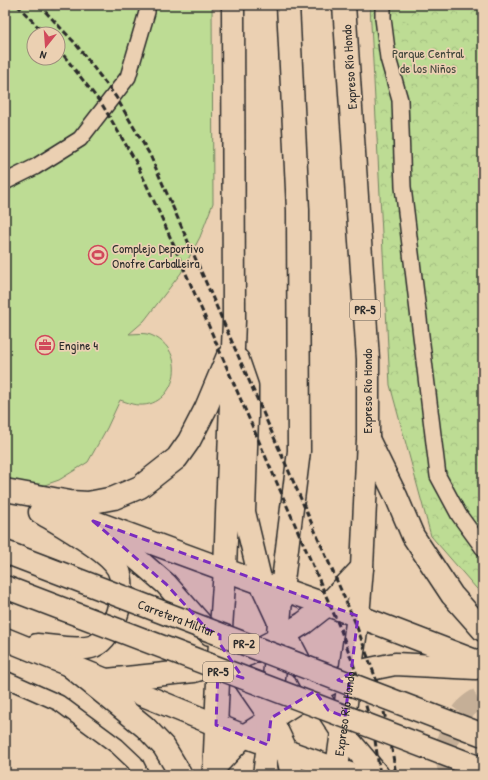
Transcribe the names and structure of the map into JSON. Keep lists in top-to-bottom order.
{
  "streets": {
    "main road": [
      "Expreso Río Hondo",
      "PR-5",
      "Carretera Militar",
      "PR-2"
    ]
  },
  "parks": ["Parque Central de los Niños"],
  "places": {
    "sports": ["Complejo Deportivo Onofre Carballeira"],
    "office": ["Engine 4"]
  },
  "north": "bottom"
}
